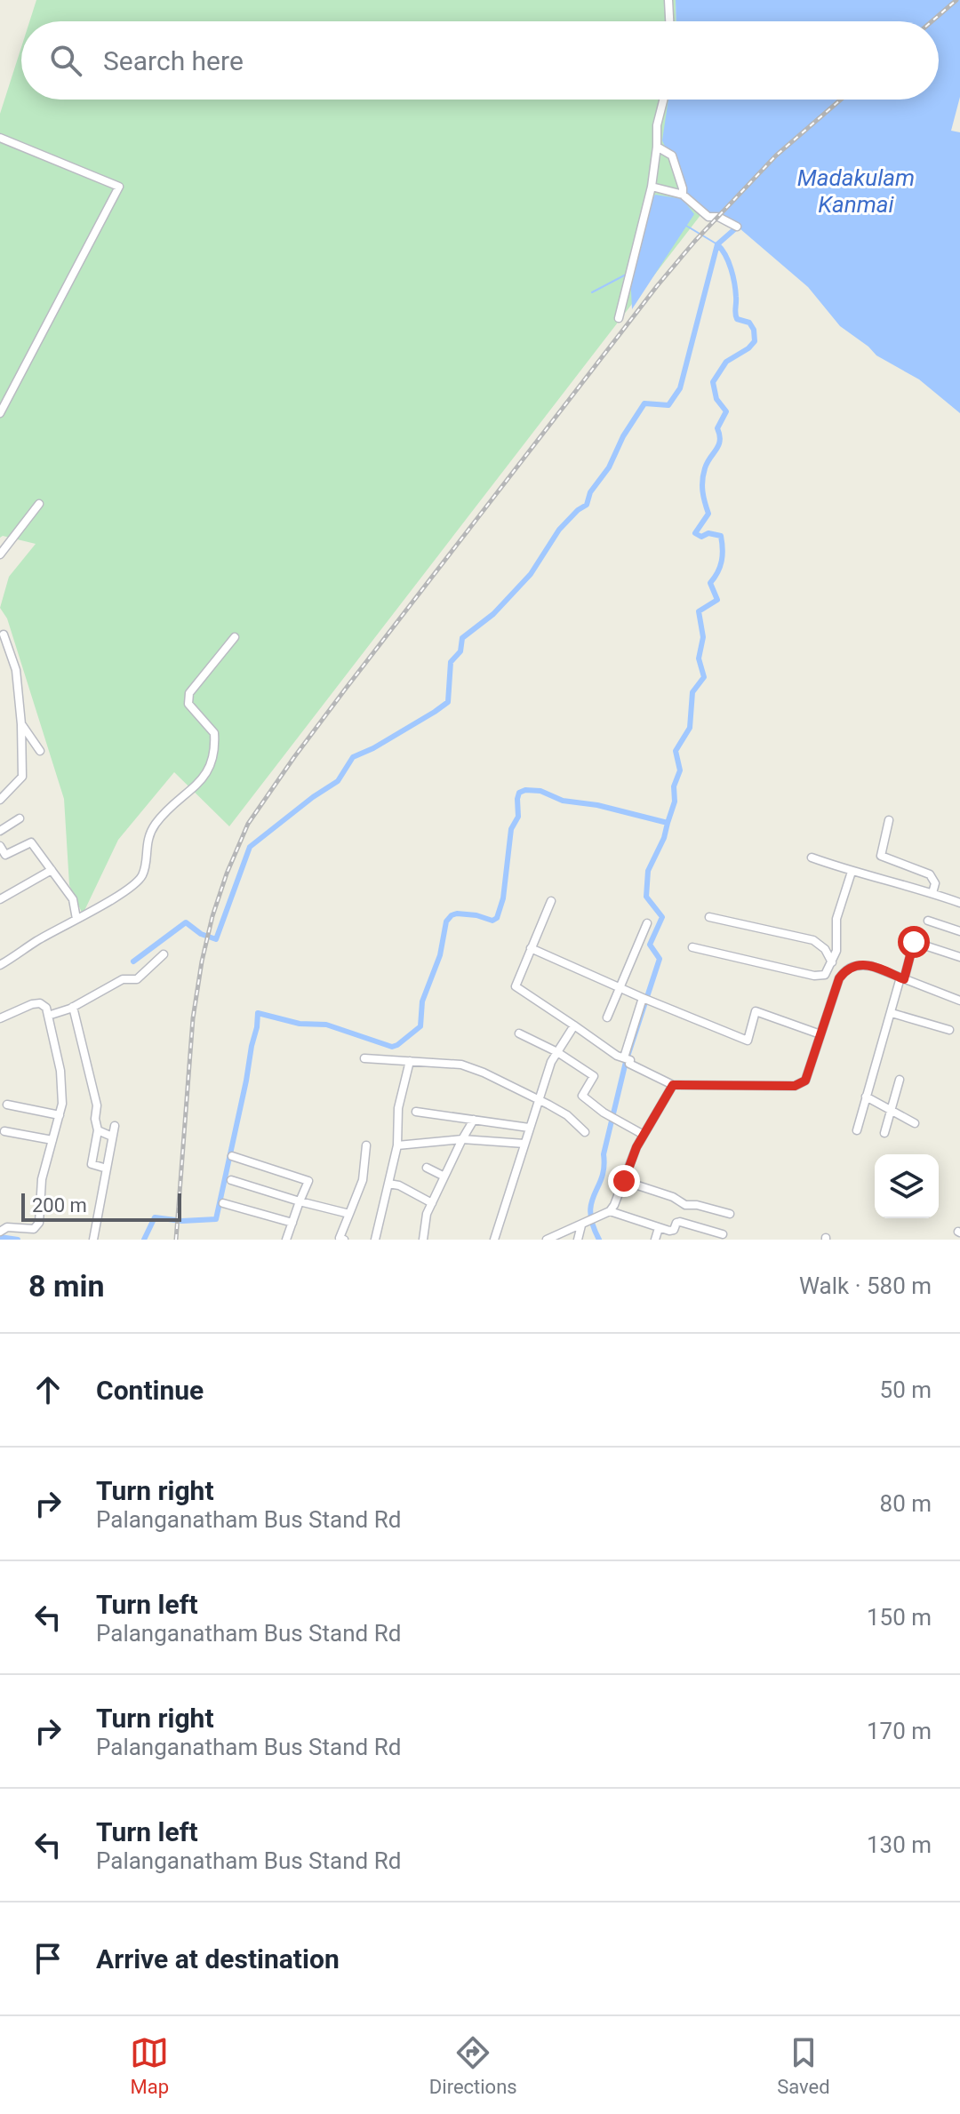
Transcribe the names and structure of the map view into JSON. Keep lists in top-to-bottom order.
{
  "water": ["Madakulam Kanmai"],
  "scale_bar": "200 m",
  "page": {
    "search": "Search here",
    "scale": "200 m",
    "heading": ["8 min", "Walk · 580 m"],
    "list": [
      ["Continue", "50 m"],
      ["Turn right", "Palanganatham Bus Stand Rd", "80 m"],
      ["Turn left", "Palanganatham Bus Stand Rd", "150 m"],
      ["Turn right", "Palanganatham Bus Stand Rd", "170 m"],
      ["Turn left", "Palanganatham Bus Stand Rd", "130 m"],
      "Arrive at destination"
    ],
    "nav": ["Map", "Directions", "Saved"]
  }
}
